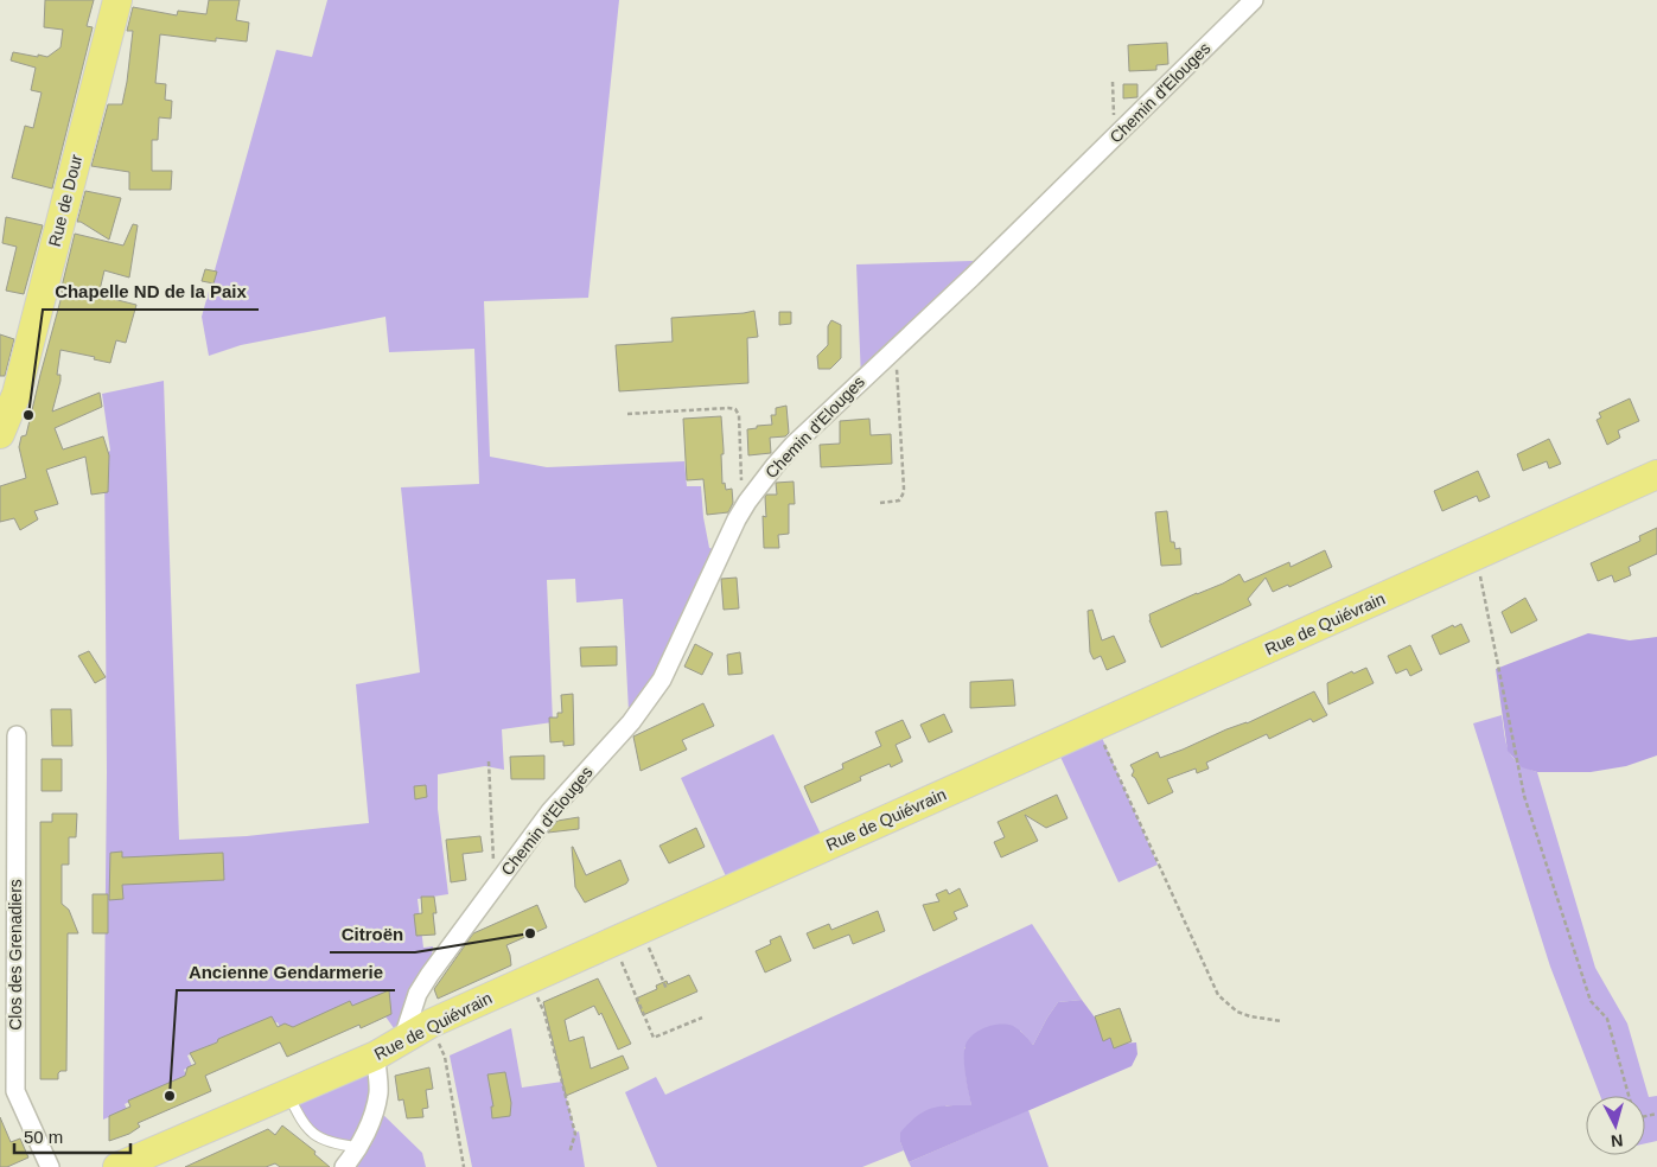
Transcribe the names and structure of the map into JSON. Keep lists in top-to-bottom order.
{
  "streets": {
    "main road": ["Rue de Dour", "Rue de Quiévrain"],
    "street": ["Chemin d'Elouges", "Clos des Grenadiers"]
  },
  "crossings": [
    ["Chemin d'Elouges", "Rue de Quiévrain"]
  ],
  "places": ["Chapelle ND de la Paix", "Citroën", "Ancienne Gendarmerie"],
  "scale_bar": "50 m",
  "north": "bottom"
}
